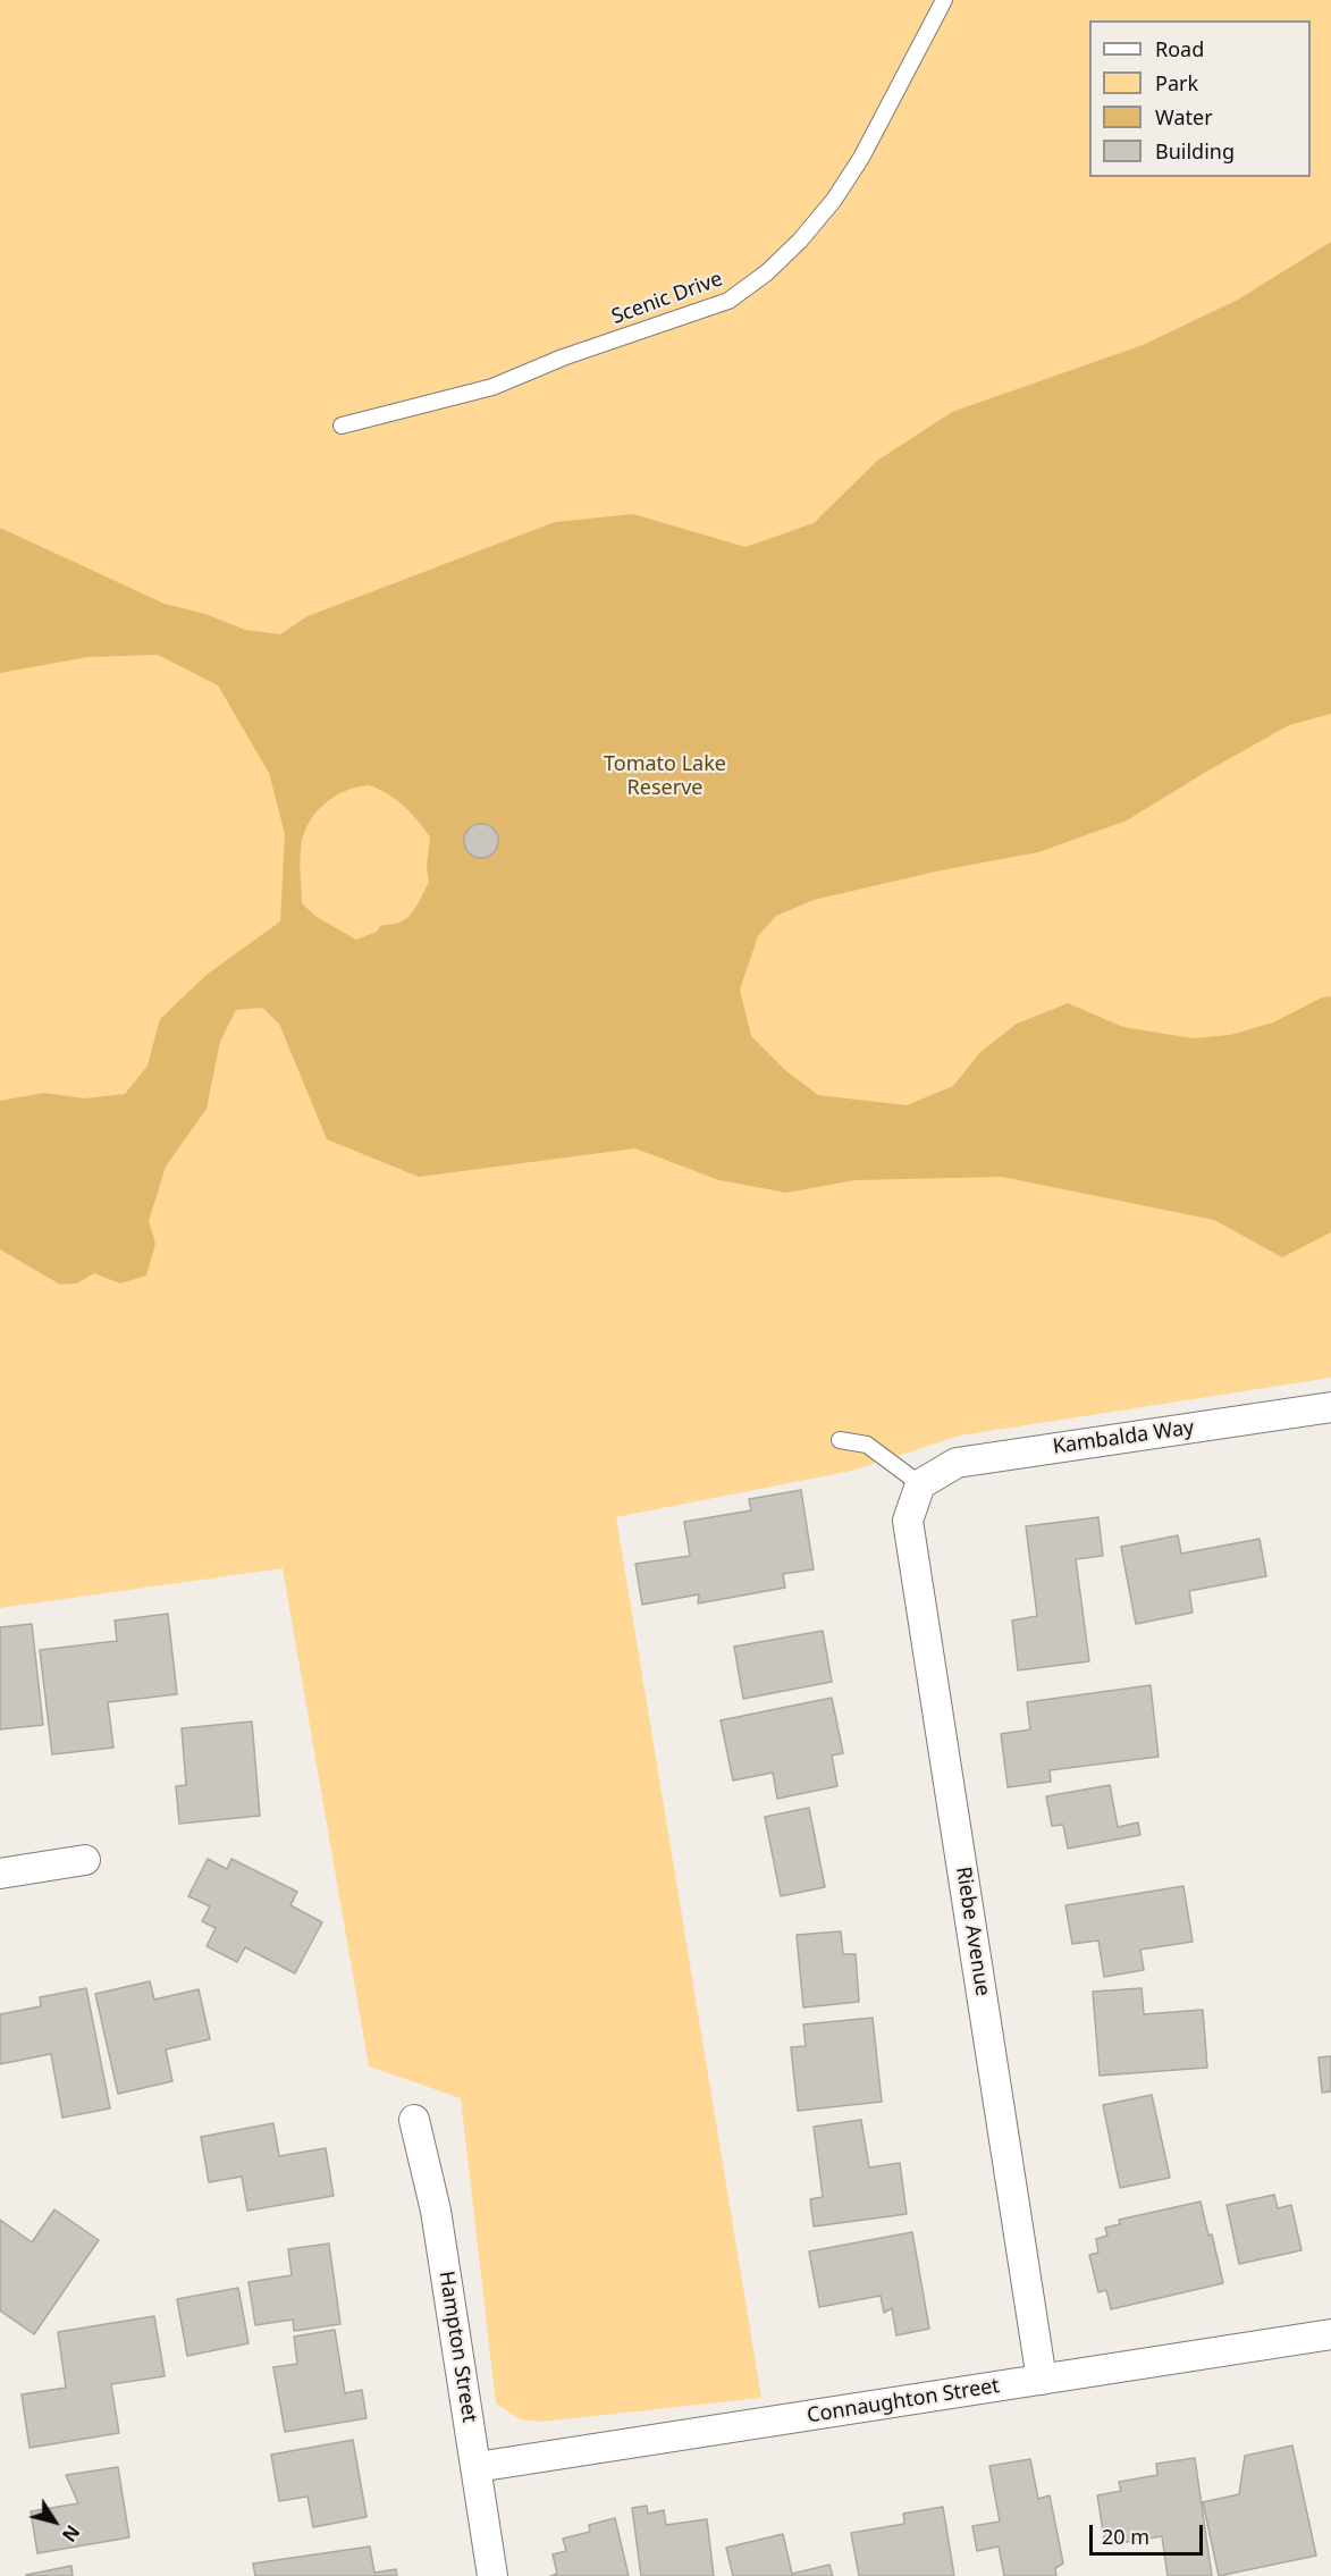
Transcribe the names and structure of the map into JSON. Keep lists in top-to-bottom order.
{
  "streets": {
    "street": [
      "Kambalda Way",
      "Riebe Avenue",
      "Hampton Street",
      "Connaughton Street"
    ],
    "lane": ["Scenic Drive"]
  },
  "crossings": [
    ["Kambalda Way", "Riebe Avenue"],
    ["Riebe Avenue", "Connaughton Street"],
    ["Hampton Street", "Connaughton Street"]
  ],
  "parks": ["Tomato Lake Reserve"],
  "legend": [
    "Road",
    "Park",
    "Water",
    "Building"
  ],
  "scale_bar": "20 m",
  "north": "bottom right"
}
